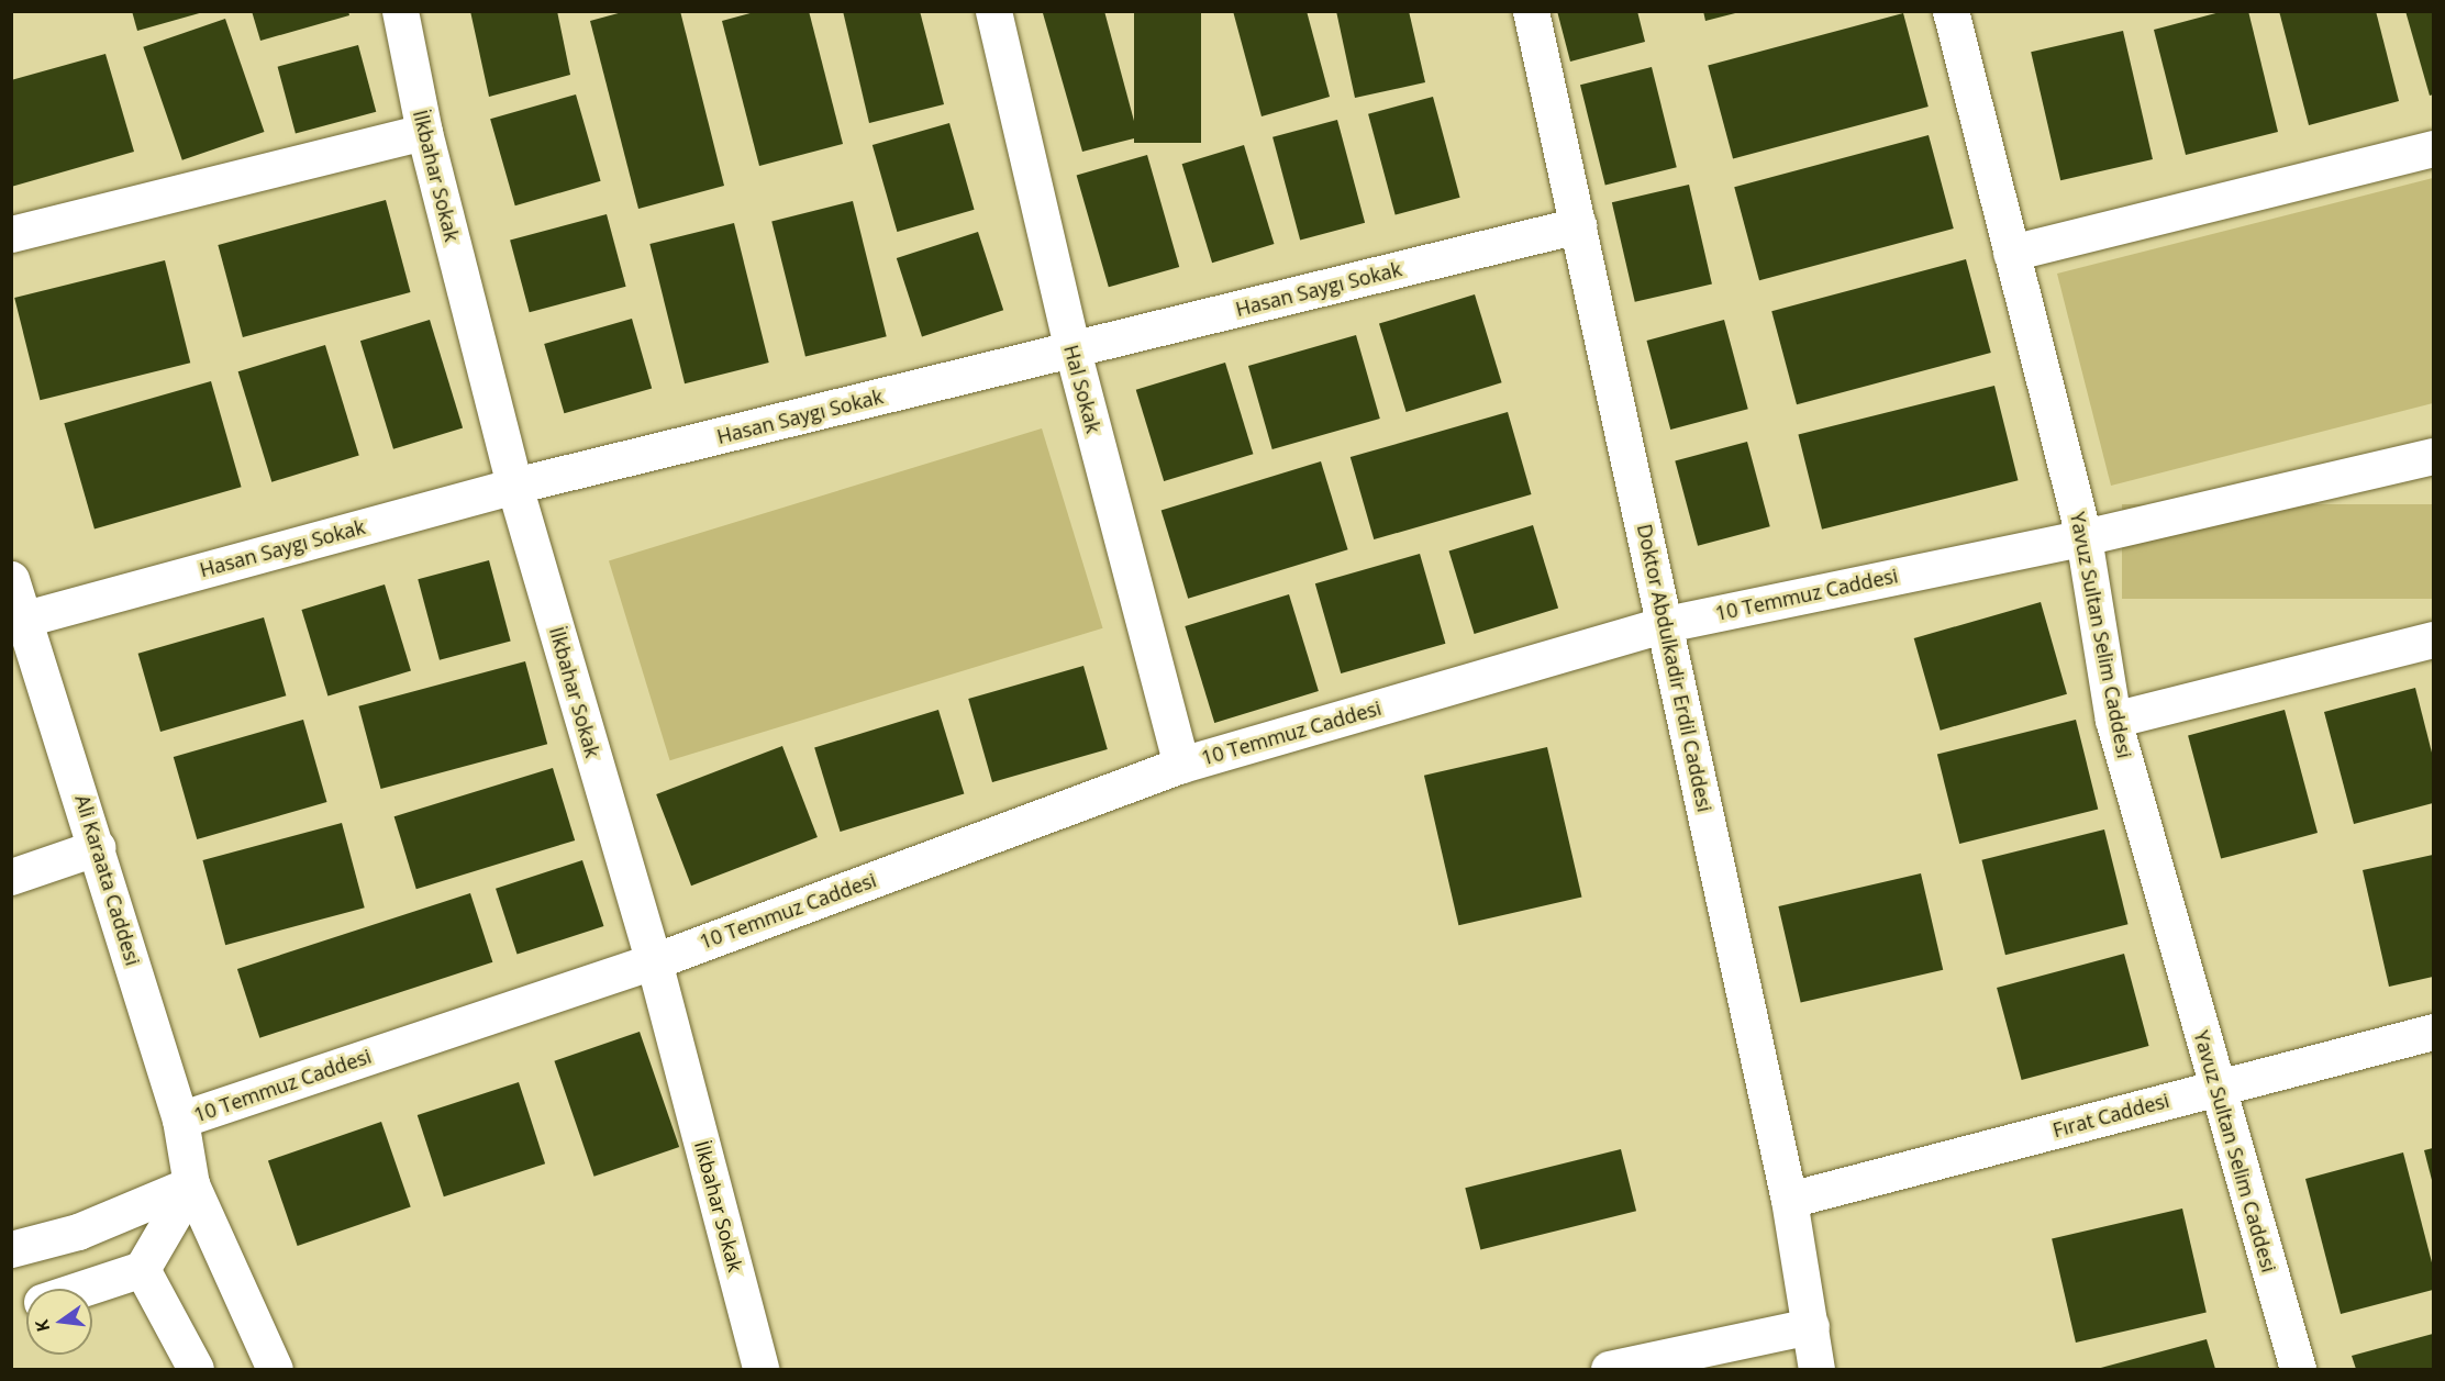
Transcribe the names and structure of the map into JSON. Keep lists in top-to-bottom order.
{
  "streets": {
    "street": [
      "İlkbahar Sokak",
      "Hasan Saygı Sokak",
      "Hal Sokak",
      "10 Temmuz Caddesi",
      "Yavuz Sultan Selim Caddesi",
      "Doktor Abdulkadir Erdil Caddesi",
      "Ali Karaata Caddesi",
      "Fırat Caddesi"
    ]
  },
  "crossings": [
    ["İlkbahar Sokak", "Hasan Saygı Sokak"],
    ["İlkbahar Sokak", "10 Temmuz Caddesi"],
    ["Hasan Saygı Sokak", "Hal Sokak"],
    ["Hasan Saygı Sokak", "Doktor Abdulkadir Erdil Caddesi"],
    ["Hasan Saygı Sokak", "Ali Karaata Caddesi"],
    ["Hal Sokak", "10 Temmuz Caddesi"],
    ["10 Temmuz Caddesi", "Yavuz Sultan Selim Caddesi"],
    ["10 Temmuz Caddesi", "Doktor Abdulkadir Erdil Caddesi"],
    ["10 Temmuz Caddesi", "Ali Karaata Caddesi"],
    ["Yavuz Sultan Selim Caddesi", "Fırat Caddesi"],
    ["Doktor Abdulkadir Erdil Caddesi", "Fırat Caddesi"]
  ],
  "north": "left"
}
